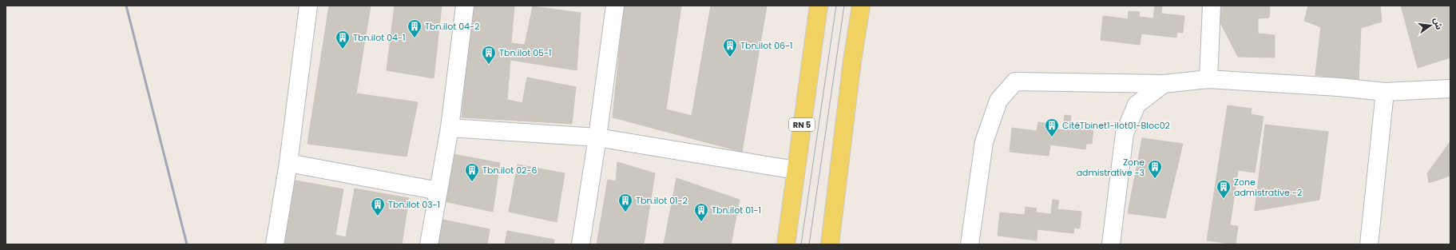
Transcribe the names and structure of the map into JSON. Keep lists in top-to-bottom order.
{
  "streets": {
    "main road": ["RN 5"]
  },
  "places": {
    "building": [
      "Tbn.ilot 04-2",
      "Tbn.ilot 04-1",
      "Tbn.ilot 06-1",
      "Tbn.ilot 05-1",
      "CitéTbinet1-ilot01-Bloc02",
      "Zone admistrative -3",
      "Tbn.ilot 02-6",
      "Zone admistrative -2",
      "Tbn.ilot 01-2",
      "Tbn.ilot 03-1",
      "Tbn.ilot 01-1"
    ]
  },
  "north": "right"
}
